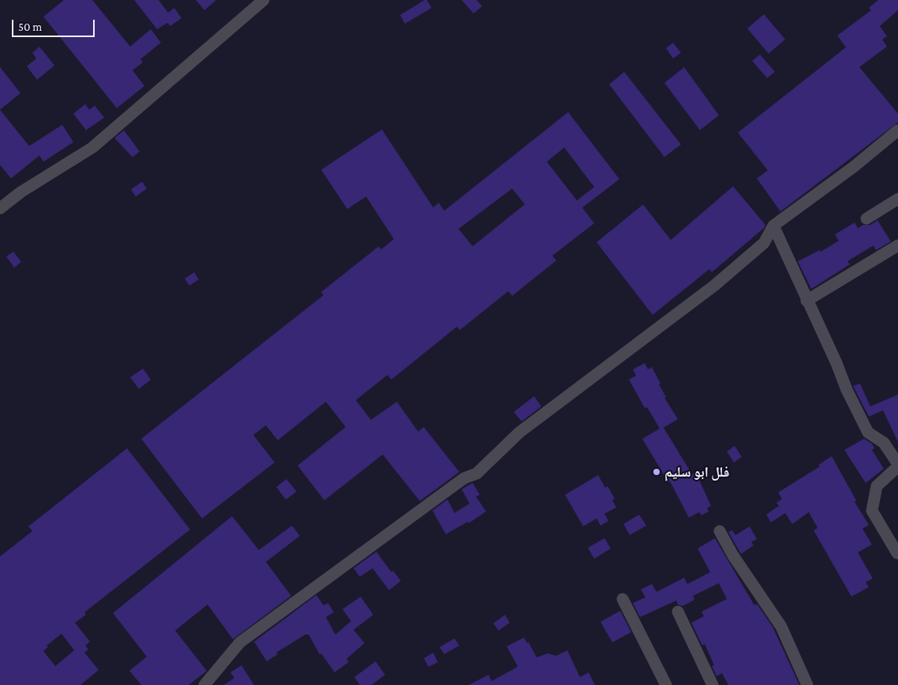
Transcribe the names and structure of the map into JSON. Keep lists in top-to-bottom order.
{
  "places": ["فلل ابو سليم"],
  "scale_bar": "50 m"
}
